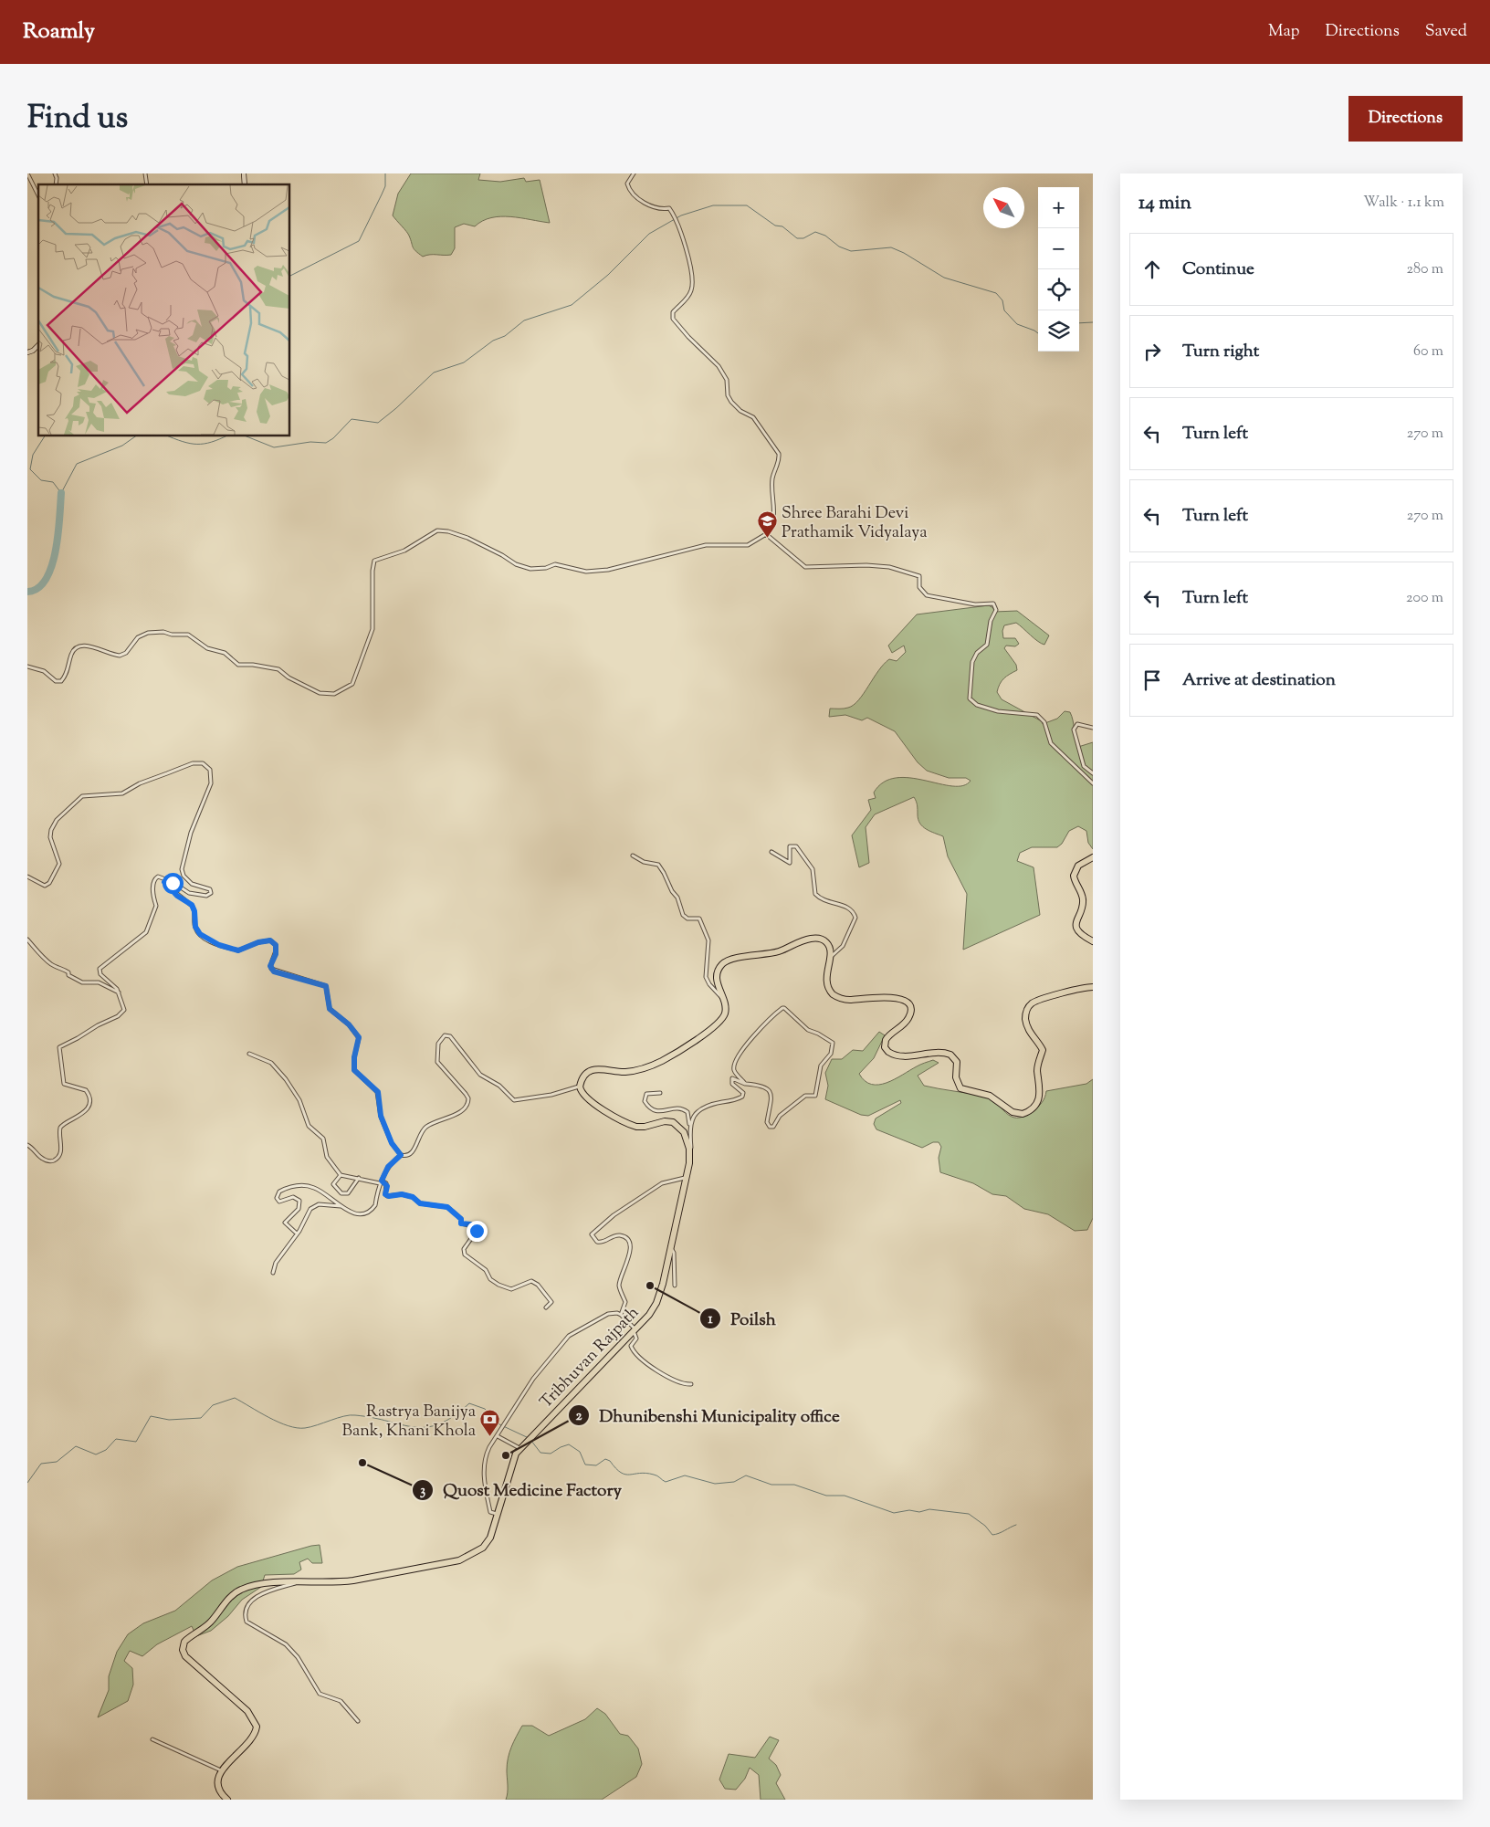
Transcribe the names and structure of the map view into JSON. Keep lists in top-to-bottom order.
{
  "streets": {
    "highway": ["Tribhuvan Rajpath"]
  },
  "places": {
    "school or university": ["Shree Barahi Devi Prathamik Vidyalaya"],
    "other": ["Poilsh", "Dhunibenshi Municipality office", "Quost Medicine Factory"],
    "bank": ["Rastrya Banijya Bank, Khani Khola"]
  },
  "north": "top left",
  "page": {
    "header": "Roamly",
    "nav": ["Map", "Directions", "Saved"],
    "title": "Find us",
    "buttons": "Directions",
    "heading": ["14 min", "Walk · 1.1 km"],
    "map_buttons": ["+", "−"],
    "list": [
      ["Continue", "280 m"],
      ["Turn right", "60 m"],
      ["Turn left", "270 m"],
      ["Turn left", "270 m"],
      ["Turn left", "200 m"],
      "Arrive at destination"
    ]
  }
}
